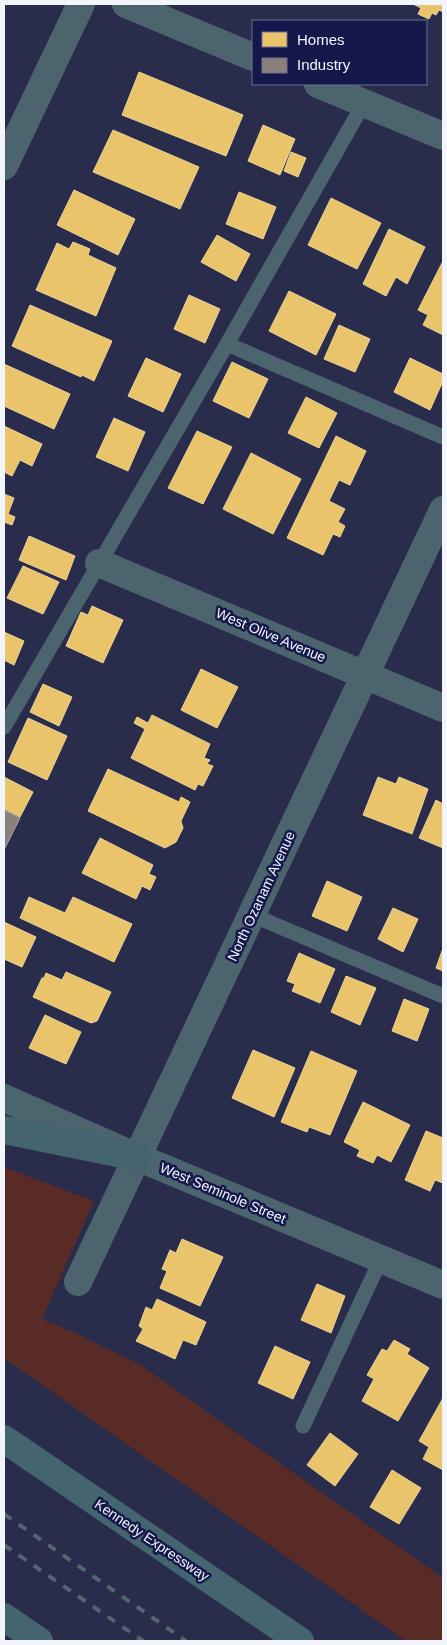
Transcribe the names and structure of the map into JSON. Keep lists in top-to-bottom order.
{
  "streets": {
    "highway": ["Kennedy Expressway"],
    "street": ["West Olive Avenue", "North Ozanam Avenue", "West Seminole Street"]
  },
  "crossings": [
    ["West Olive Avenue", "North Ozanam Avenue"],
    ["North Ozanam Avenue", "West Seminole Street"]
  ],
  "legend": ["Homes", "Industry"]
}
